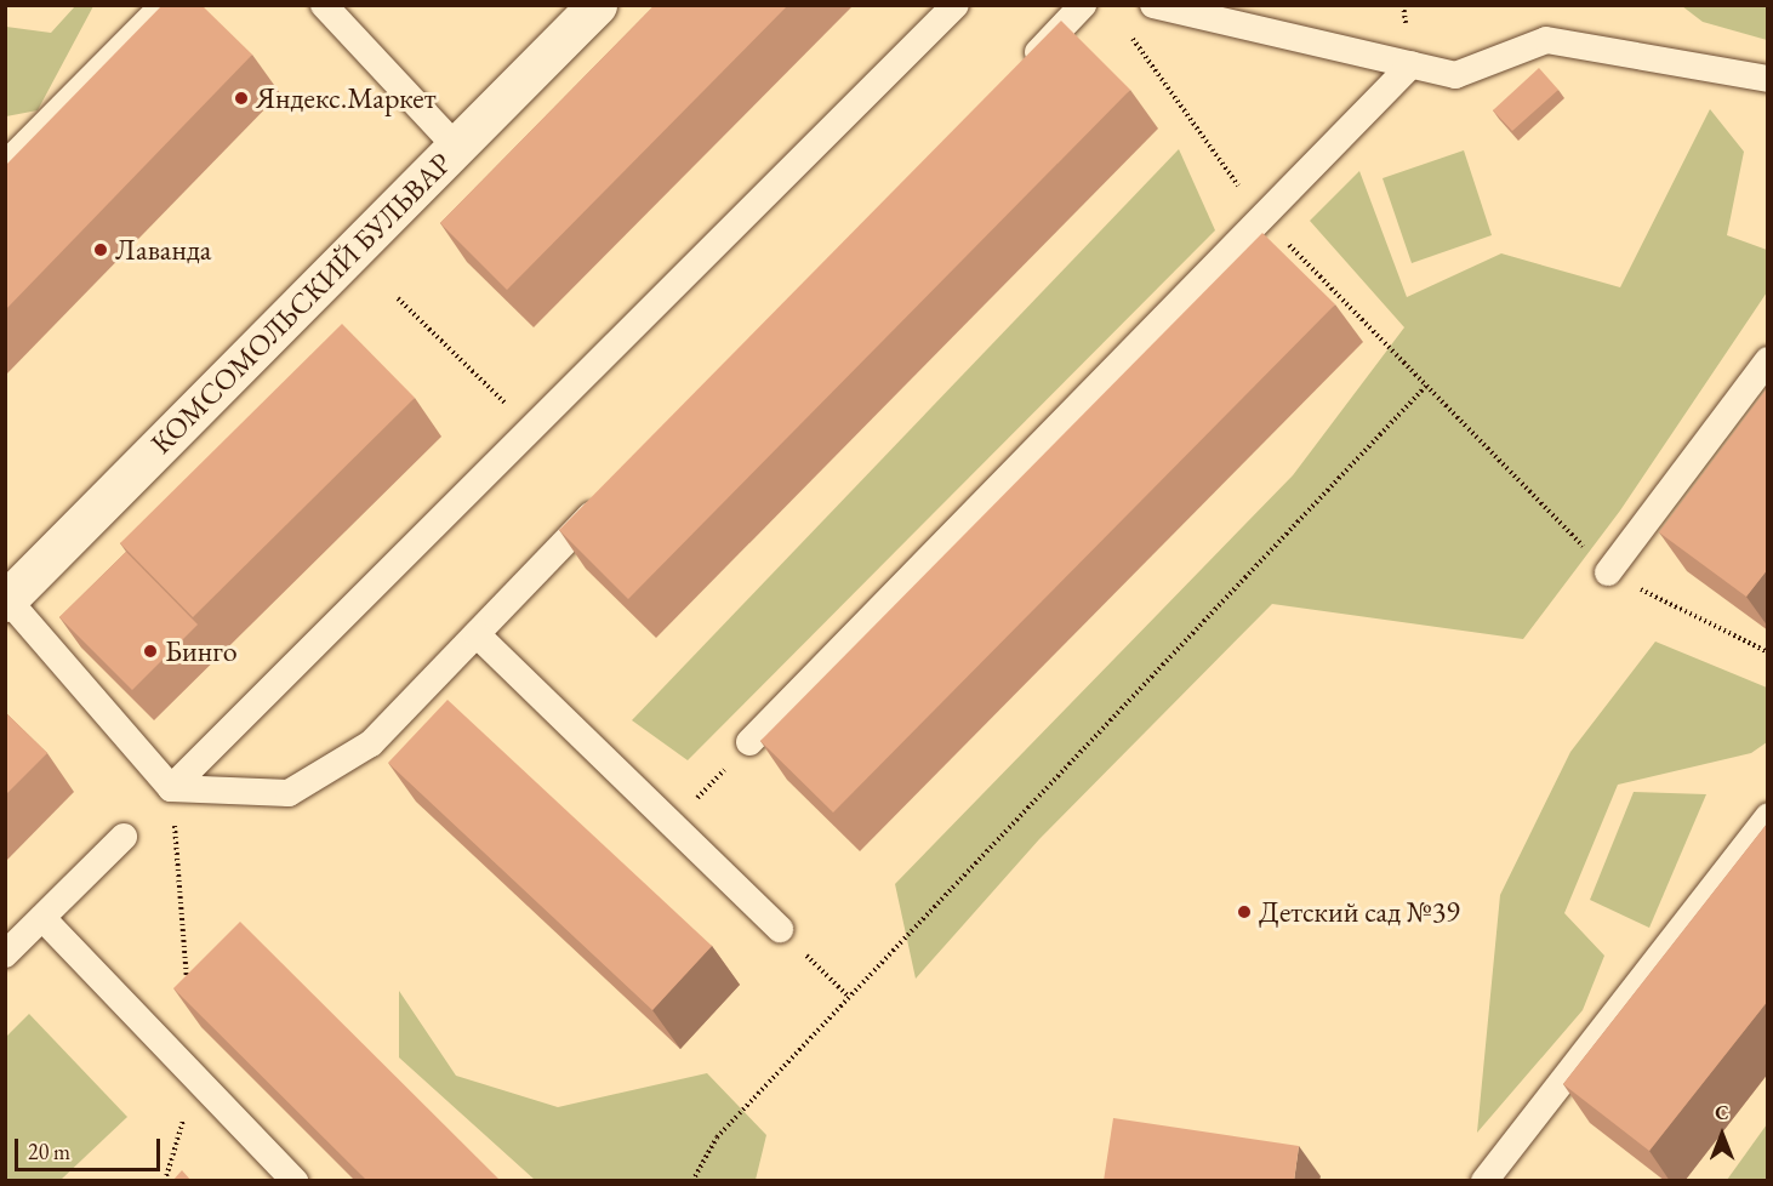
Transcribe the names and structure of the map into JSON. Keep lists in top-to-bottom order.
{
  "streets": {
    "street": ["КОМСОМОЛЬСКИЙ БУЛЬВАР"]
  },
  "places": [
    "Яндекс.Маркет",
    "Лаванда",
    "Бинго",
    "Детский сад №39"
  ],
  "scale_bar": "20 m",
  "north": "top"
}
